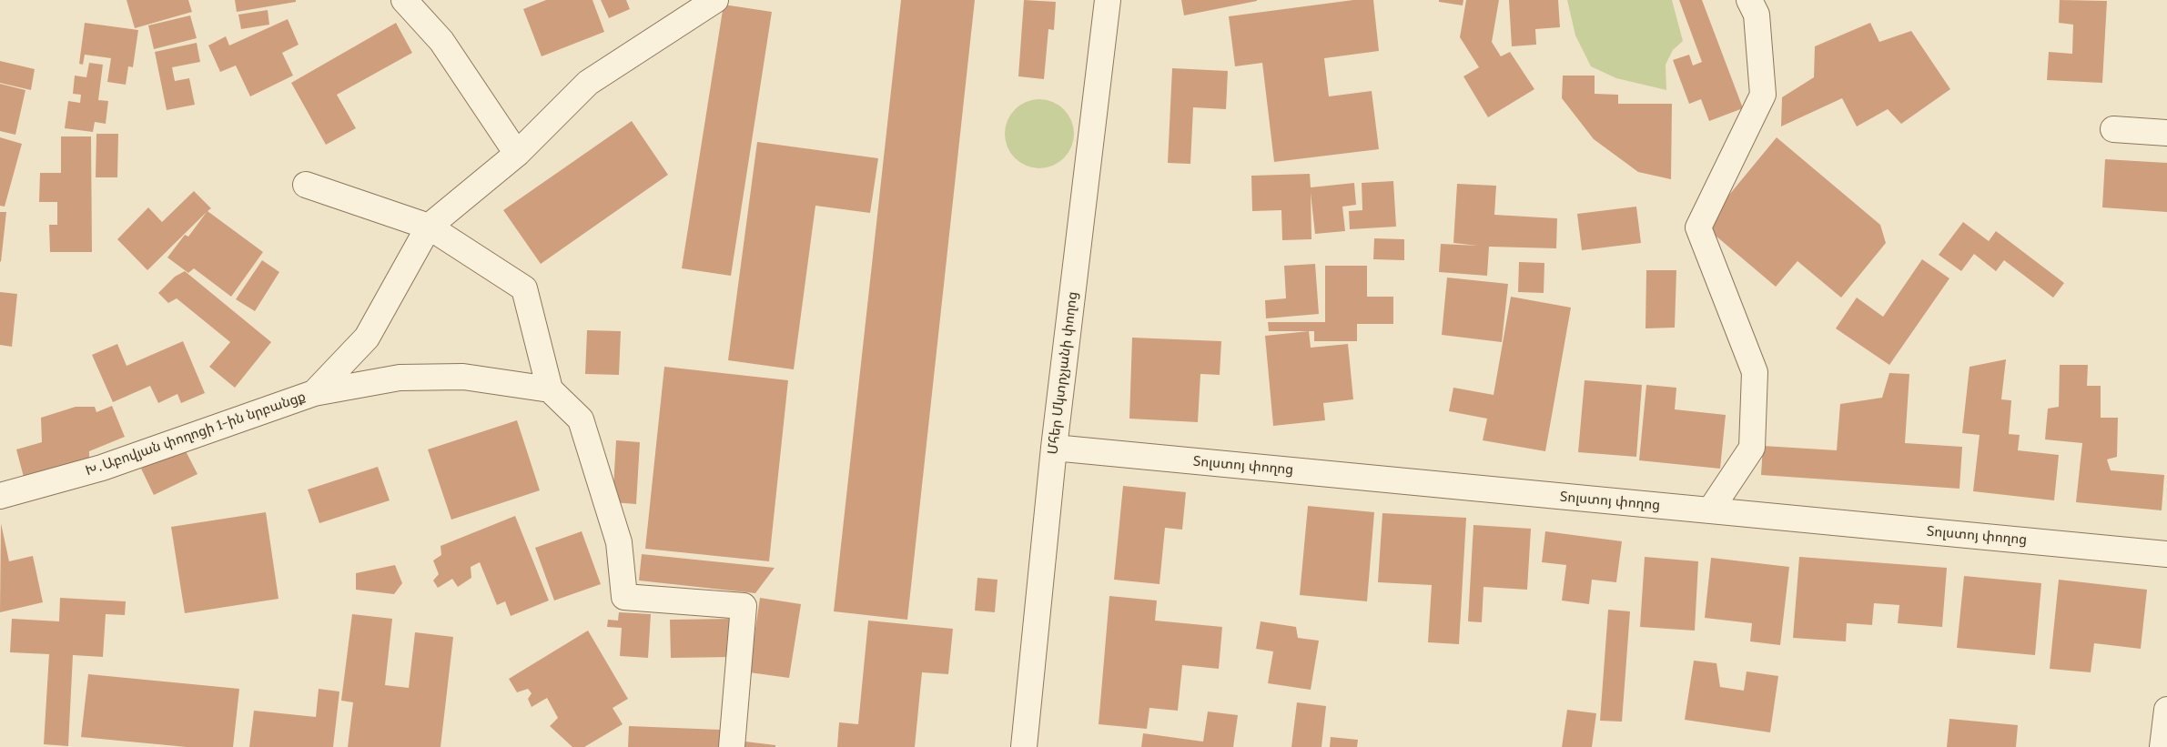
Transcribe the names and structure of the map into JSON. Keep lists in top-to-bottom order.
{
  "streets": {
    "street": ["Մհեր Մկտրչյանի փողոց", "Խ․Աբովյան փողոցի 1-ին նրբանցք", "Տոլստոյ փողոց"]
  },
  "crossings": [
    ["Մհեր Մկտրչյանի փողոց", "Տոլստոյ փողոց"]
  ]
}
